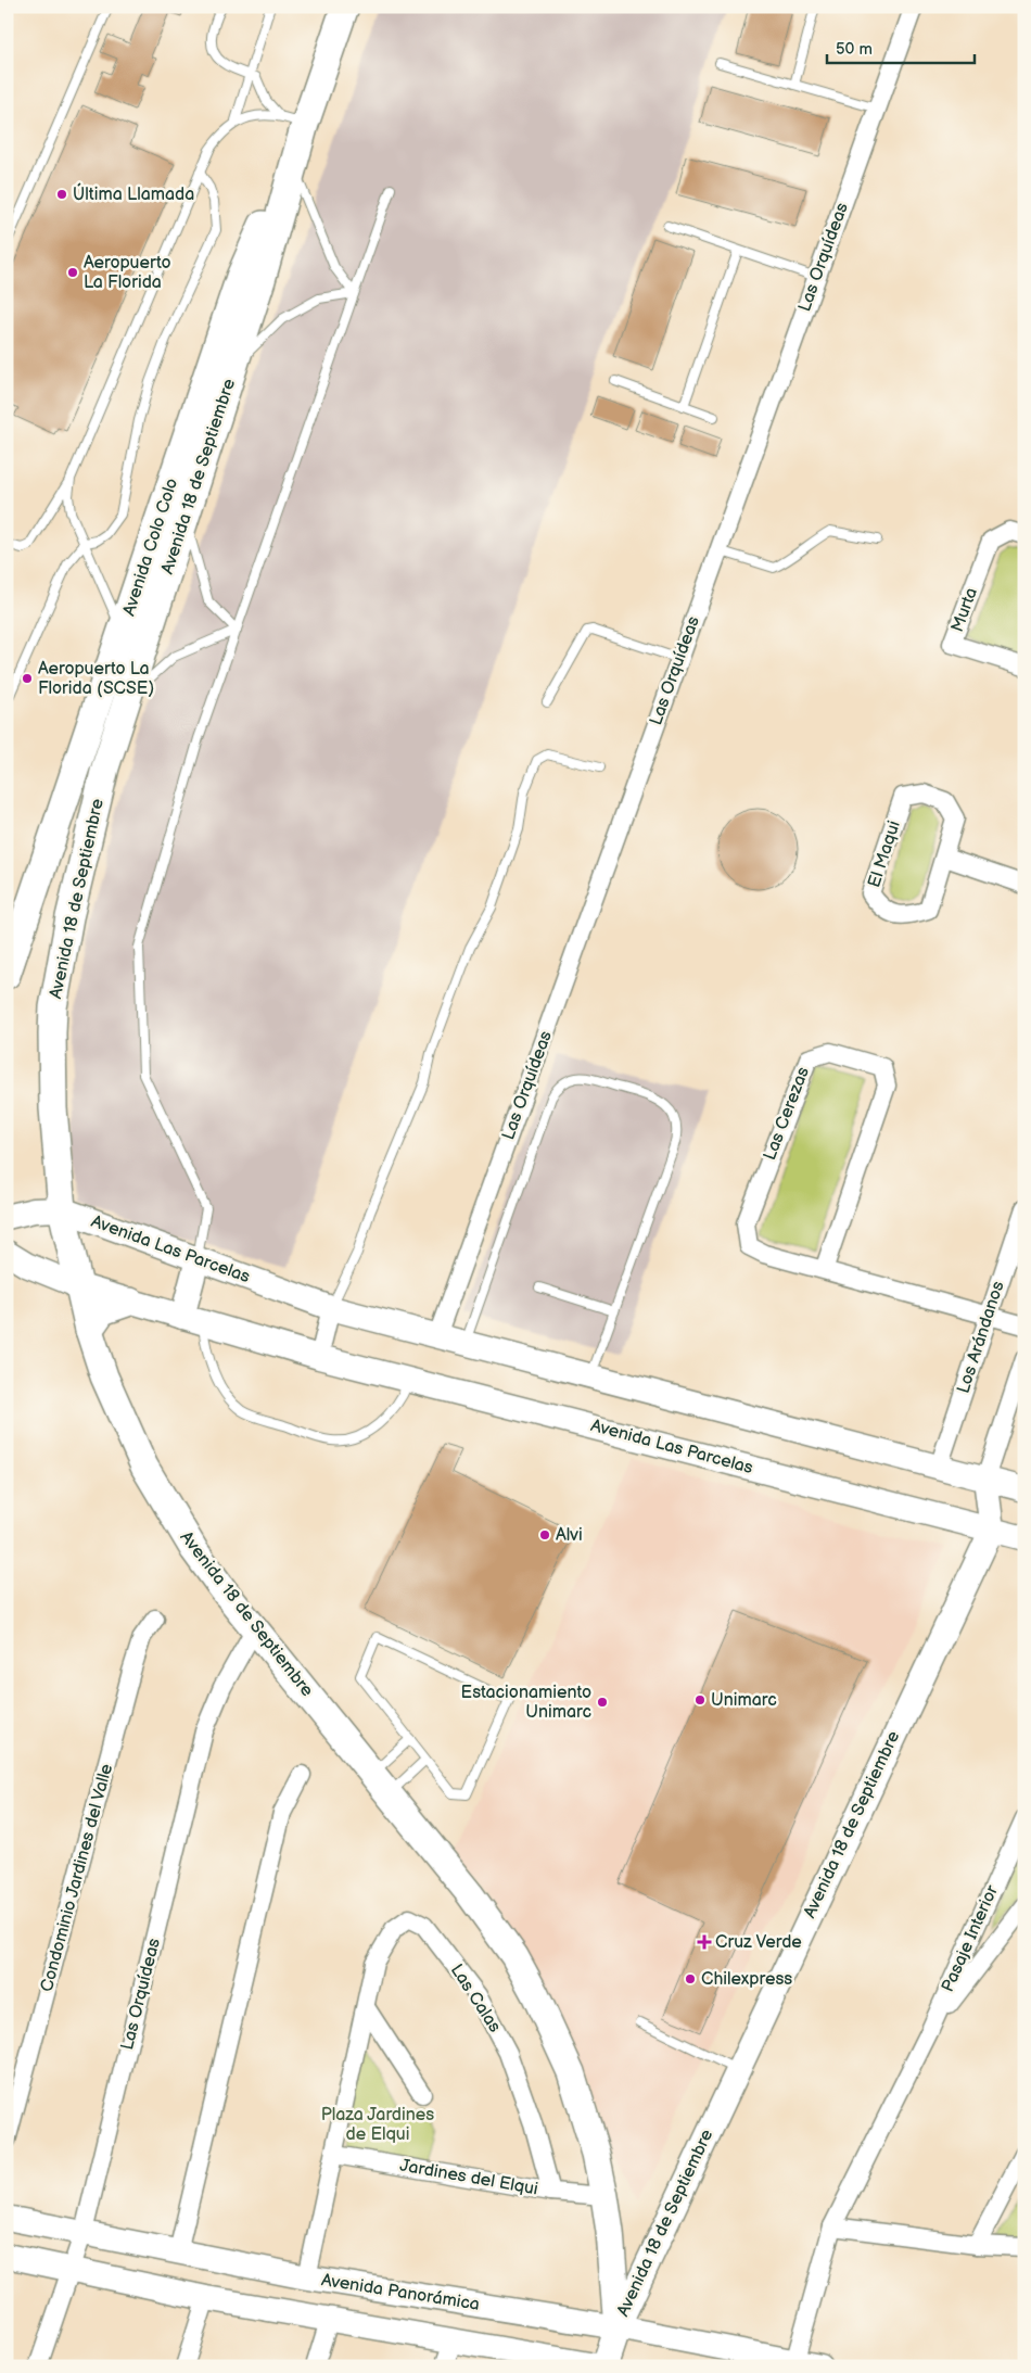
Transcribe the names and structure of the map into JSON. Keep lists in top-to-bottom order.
{
  "streets": {
    "main road": [
      "Avenida 18 de Septiembre",
      "Avenida Colo Colo",
      "Avenida Las Parcelas",
      "Avenida Panorámica"
    ],
    "street": [
      "Las Orquídeas",
      "Murta",
      "El Maqui",
      "Las Cerezas",
      "Los Arándanos",
      "Condominio Jardines del Valle",
      "Pasaje Interior",
      "Las Calas",
      "Jardines del Elqui"
    ]
  },
  "crossings": [
    ["Las Orquídeas", "Avenida 18 de Septiembre"],
    ["Las Orquídeas", "Avenida Las Parcelas"],
    ["Las Orquídeas", "Avenida Panorámica"],
    ["Avenida 18 de Septiembre", "Avenida Colo Colo"],
    ["Avenida 18 de Septiembre", "Avenida Las Parcelas"],
    ["Avenida 18 de Septiembre", "Jardines del Elqui"],
    ["Avenida 18 de Septiembre", "Avenida Panorámica"],
    ["Las Cerezas", "Los Arándanos"],
    ["Avenida Las Parcelas", "Los Arándanos"],
    ["Pasaje Interior", "Avenida Panorámica"],
    ["Las Calas", "Jardines del Elqui"],
    ["Las Calas", "Avenida Panorámica"]
  ],
  "parks": ["Plaza Jardines de Elqui"],
  "places": {
    "other": [
      "Última Llamada",
      "Aeropuerto La Florida",
      "Aeropuerto La Florida (SCSE)",
      "Alvi",
      "Unimarc",
      "Estacionamiento Unimarc",
      "Chilexpress"
    ],
    "health": ["Cruz Verde"]
  },
  "scale_bar": "50 m"
}
